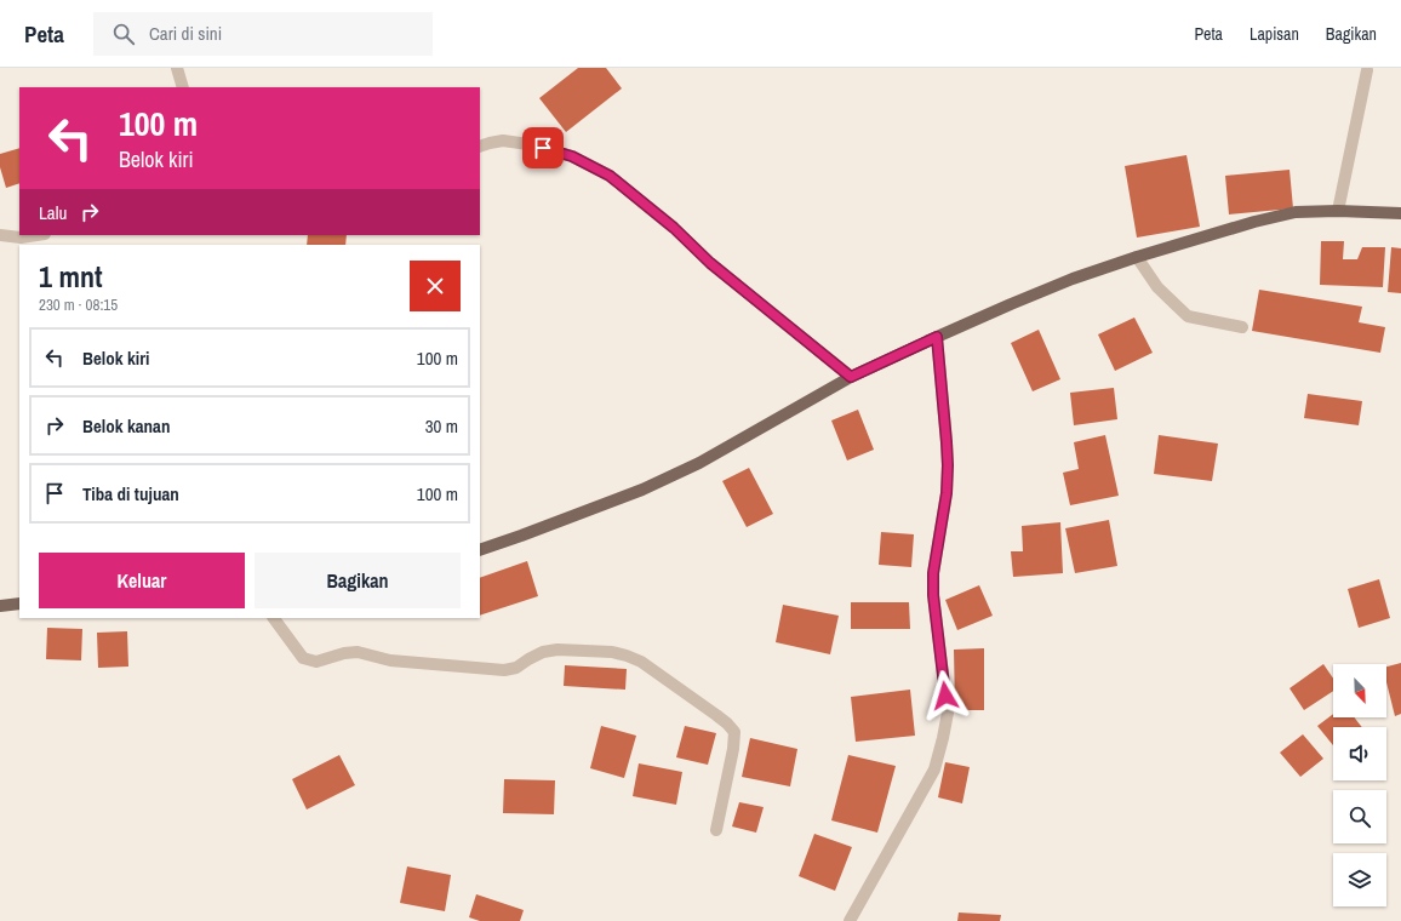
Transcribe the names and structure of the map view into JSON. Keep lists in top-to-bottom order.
{
  "north": "bottom right",
  "page": {
    "header": "Peta",
    "search": "Cari di sini",
    "nav": ["Peta", "Lapisan", "Bagikan"],
    "turn": ["100 m", "Belok kiri"],
    "then": "Lalu",
    "heading": ["1 mnt", "230 m · 08:15"],
    "list": [
      {
        "name": "Belok kiri",
        "value": "100 m"
      },
      {
        "name": "Belok kanan",
        "value": "30 m"
      },
      {
        "name": "Tiba di tujuan",
        "value": "100 m"
      }
    ],
    "buttons": ["Keluar", "Bagikan"]
  }
}
